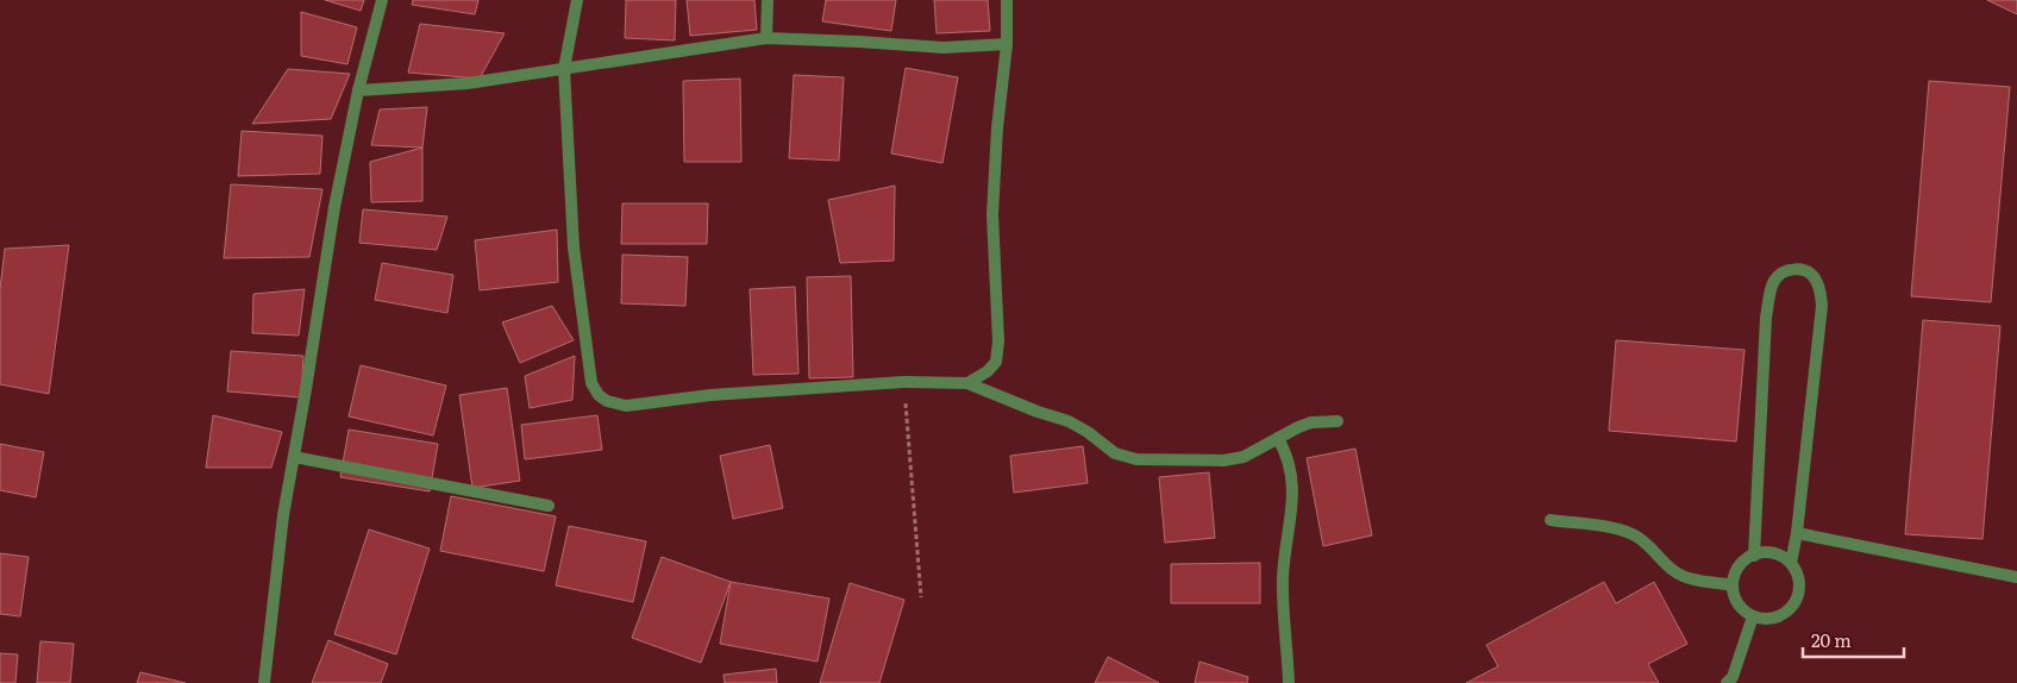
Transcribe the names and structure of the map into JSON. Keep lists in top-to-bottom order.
{
  "scale_bar": "20 m"
}
